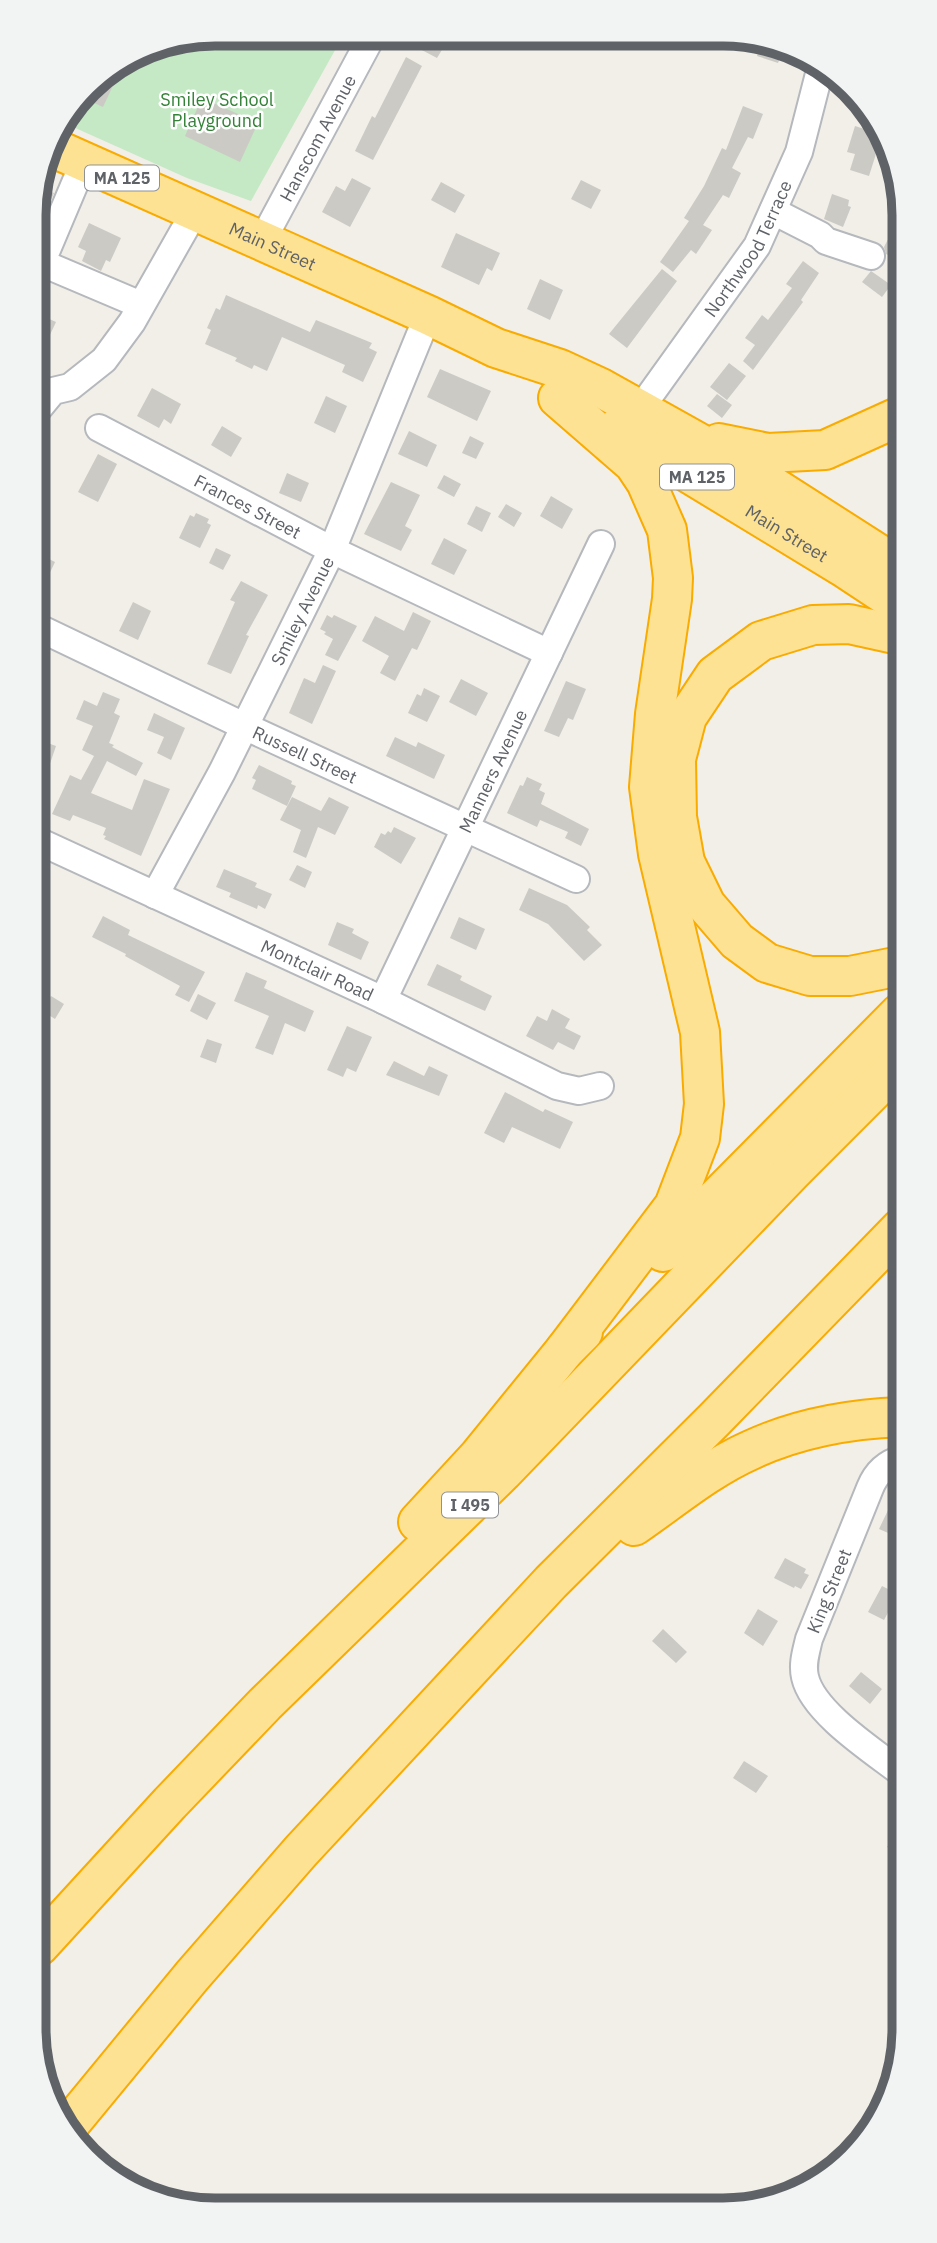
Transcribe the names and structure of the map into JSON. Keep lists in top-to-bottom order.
{
  "streets": {
    "highway": ["MA 125", "Main Street", "I 495"],
    "street": [
      "Hanscom Avenue",
      "Northwood Terrace",
      "Frances Street",
      "Smiley Avenue",
      "Russell Street",
      "Manners Avenue",
      "Montclair Road",
      "King Street"
    ]
  },
  "crossings": [
    ["Hanscom Avenue", "Main Street"],
    ["Main Street", "Northwood Terrace"],
    ["Main Street", "Smiley Avenue"],
    ["Frances Street", "Smiley Avenue"],
    ["Frances Street", "Manners Avenue"],
    ["Smiley Avenue", "Russell Street"],
    ["Smiley Avenue", "Montclair Road"],
    ["Russell Street", "Manners Avenue"],
    ["Manners Avenue", "Montclair Road"]
  ],
  "parks": ["Smiley School Playground"]
}
